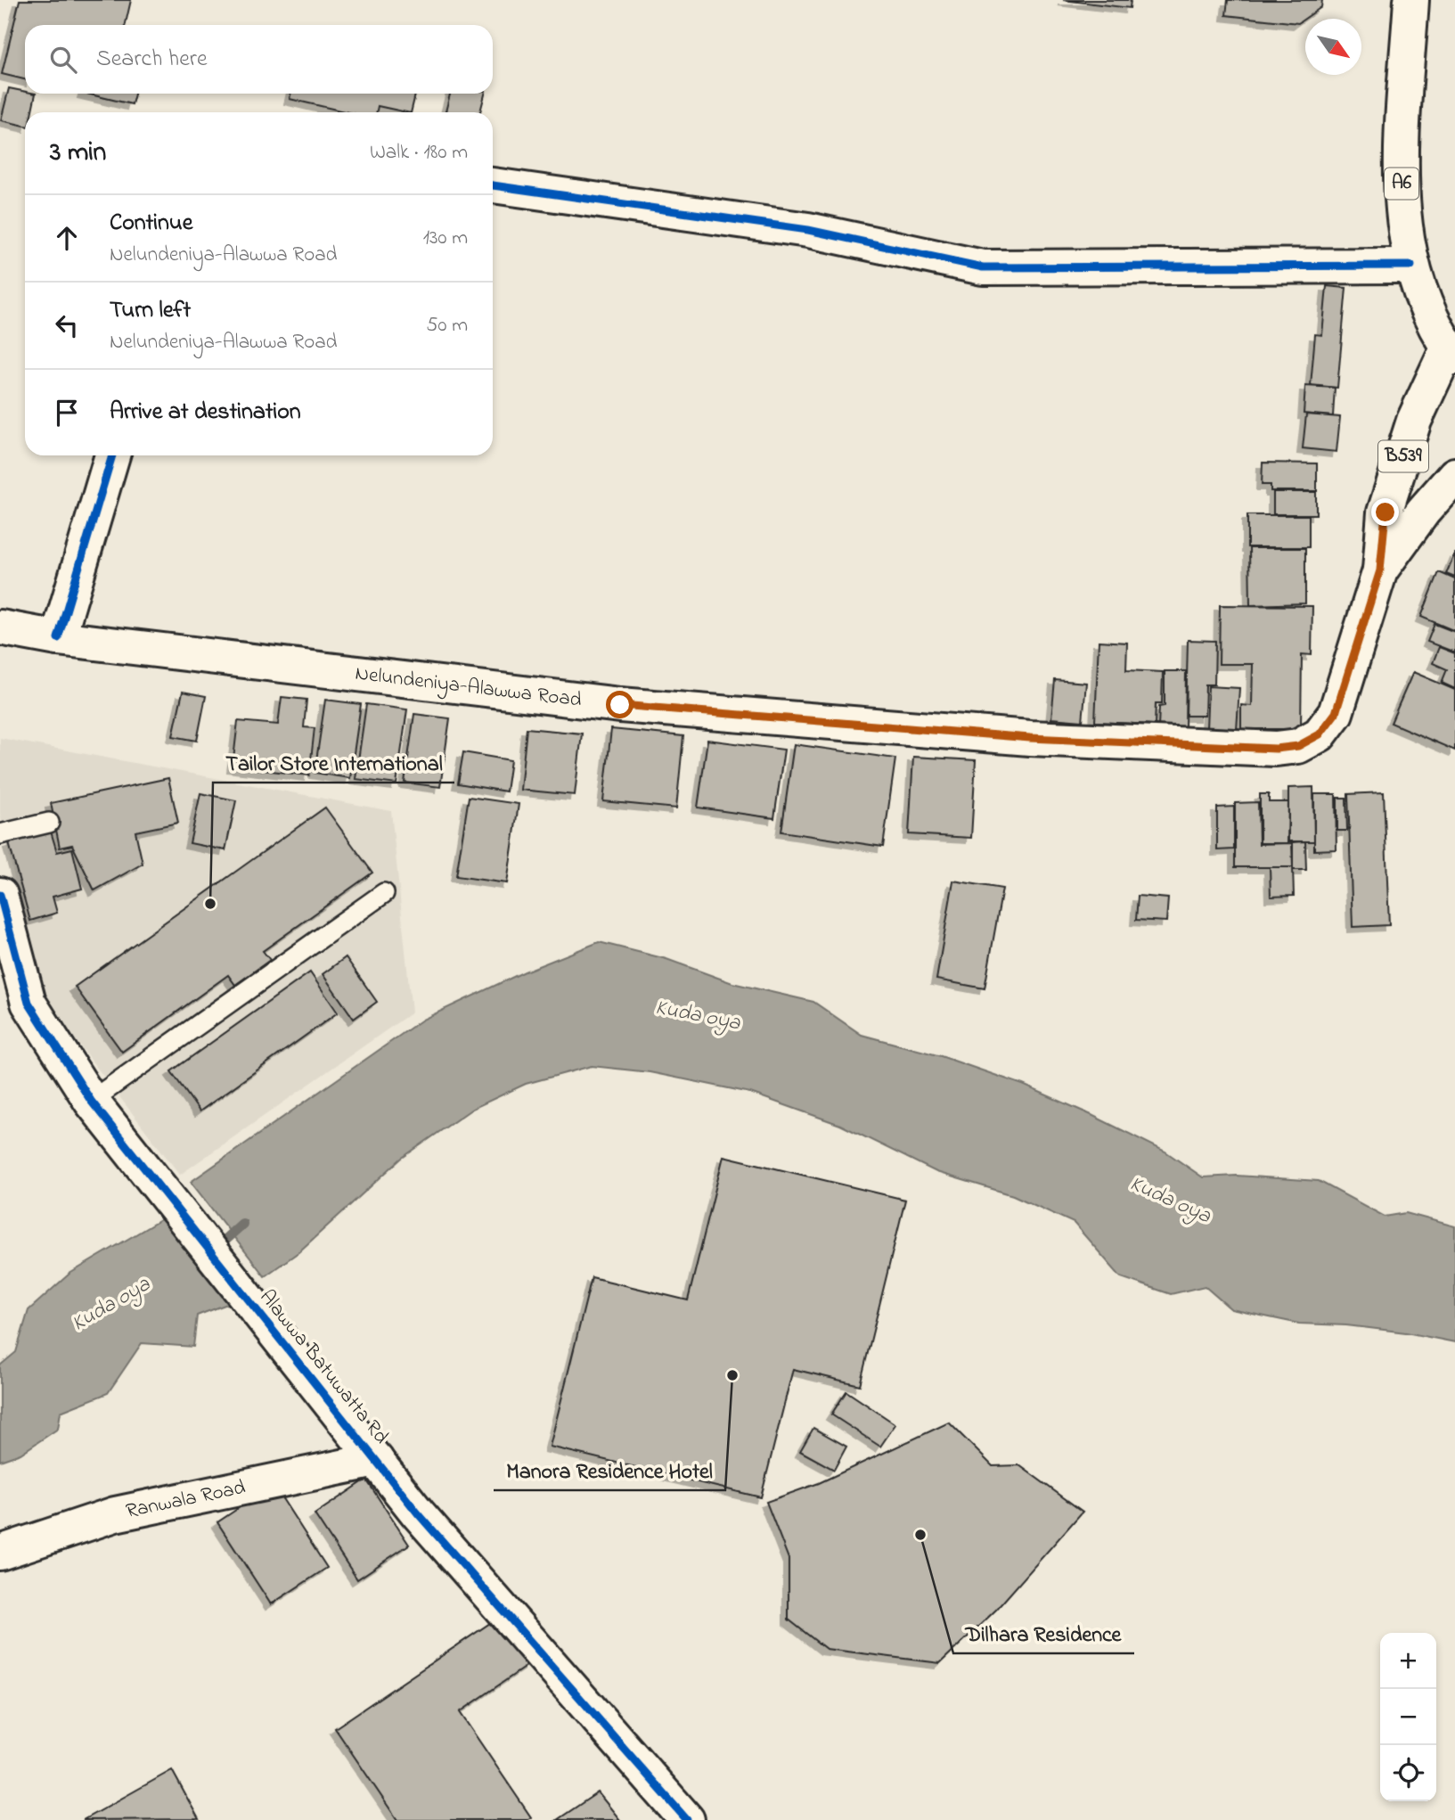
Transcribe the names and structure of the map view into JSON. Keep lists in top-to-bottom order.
{
  "streets": {
    "main road": [
      "A6",
      "B539",
      "Nelundeniya-Alawwa Road",
      "Alawwa Batuwatta Rd",
      "Ranwala Road"
    ]
  },
  "crossings": [
    ["A6", "Nelundeniya-Alawwa Road"],
    ["Alawwa Batuwatta Rd", "Ranwala Road"]
  ],
  "water": ["Kuda oya"],
  "places": ["Tailor Store International", "Manora Residence Hotel", "Dilhara Residence"],
  "north": "bottom right",
  "page": {
    "search": "Search here",
    "heading": ["3 min", "Walk · 180 m"],
    "list": [
      ["Continue", "Nelundeniya-Alawwa Road", "130 m"],
      ["Turn left", "Nelundeniya-Alawwa Road", "50 m"],
      "Arrive at destination"
    ],
    "map_buttons": ["+", "−"]
  }
}
